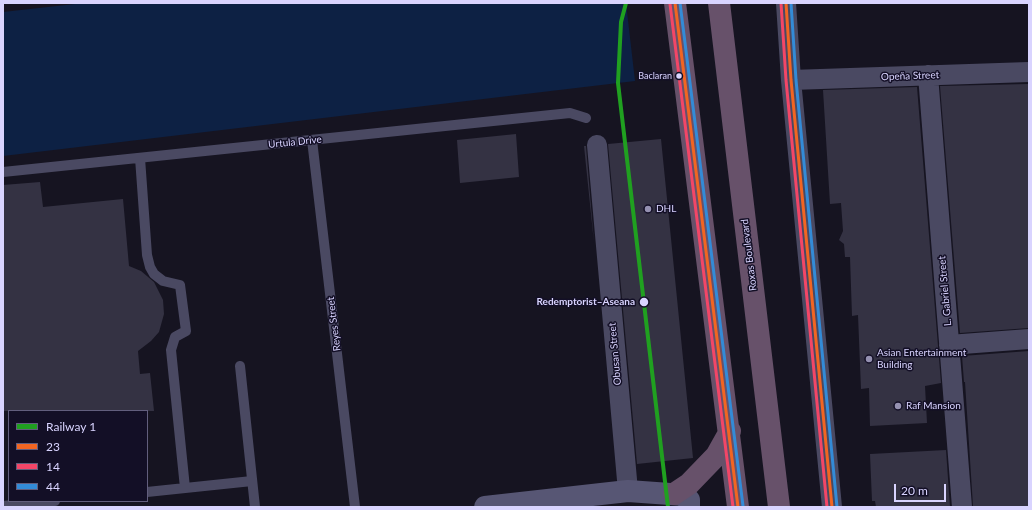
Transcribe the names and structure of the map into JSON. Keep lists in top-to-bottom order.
{
  "streets": {
    "highway": ["Roxas Boulevard"],
    "street": ["Opeña Street", "L. Gabriel Street", "Obusan Street"],
    "lane": ["Urtula Drive", "Reyes Street"]
  },
  "crossings": [
    ["Opeña Street", "L. Gabriel Street"],
    ["Urtula Drive", "Reyes Street"]
  ],
  "places": [
    "Baclaran",
    "DHL",
    "Redemptorist–Aseana",
    "Asian Entertainment Building",
    "Raf Mansion"
  ],
  "lines": [
    "rail line 1",
    "transit line 23",
    "transit line 14",
    "transit line 44"
  ],
  "legend": [
    "Railway 1",
    "23",
    "14",
    "44"
  ],
  "scale_bar": "20 m"
}
